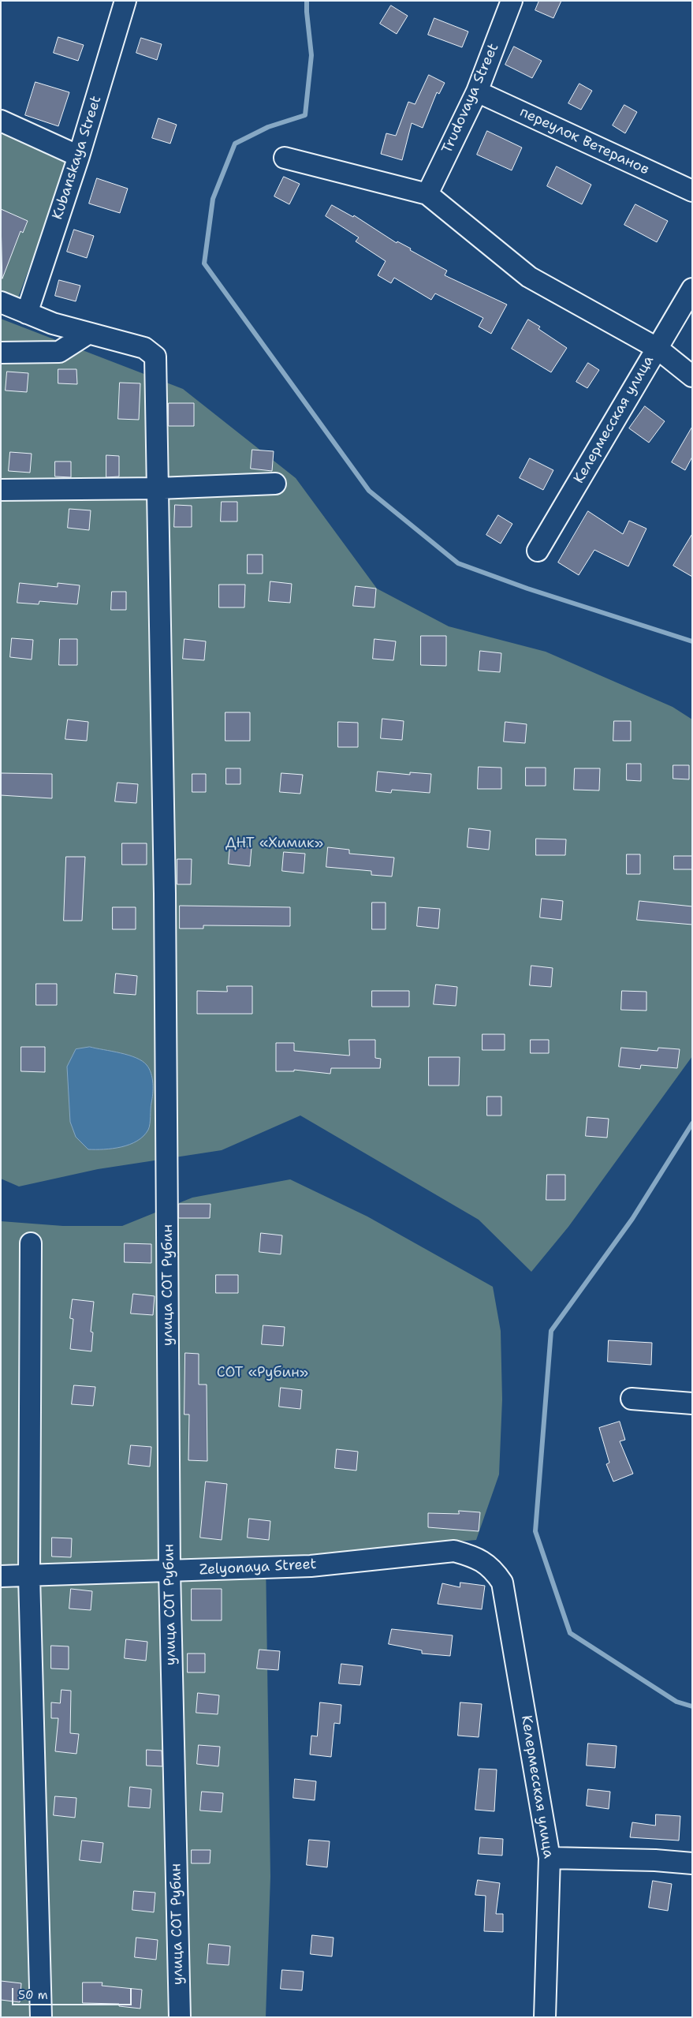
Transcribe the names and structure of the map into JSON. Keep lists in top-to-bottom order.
{
  "streets": {
    "street": [
      "Trudovaya Street",
      "переулок Ветеранов",
      "Kubanskaya Street",
      "Келермесская улица",
      "улица СОТ Рубин",
      "Zelyonaya Street"
    ]
  },
  "crossings": [
    ["Trudovaya Street", "переулок Ветеранов"],
    ["Келермесская улица", "Zelyonaya Street"],
    ["улица СОТ Рубин", "Zelyonaya Street"]
  ],
  "parks": ["ДНТ «Химик»", "СОТ «Рубин»"],
  "scale_bar": "50 m"
}
